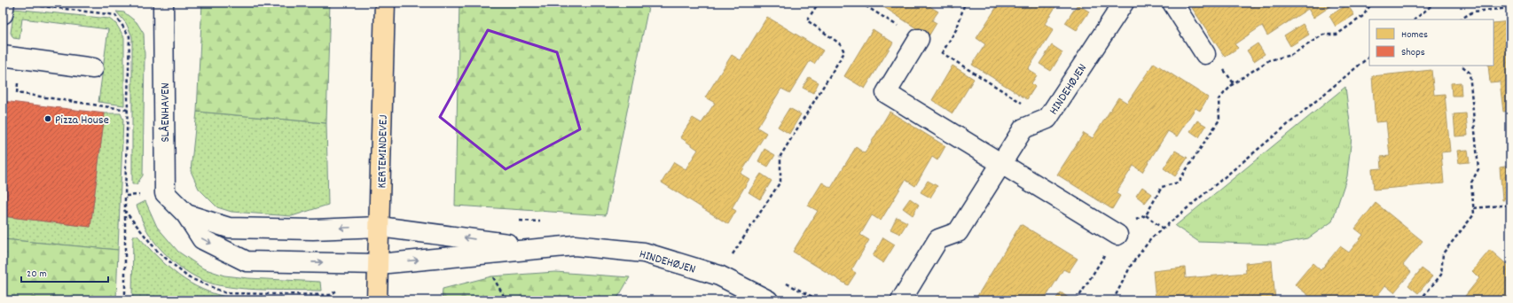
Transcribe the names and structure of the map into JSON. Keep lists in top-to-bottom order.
{
  "streets": {
    "main road": ["KERTEMINDEVEJ"],
    "street": ["HINDEHØJEN", "SLÅENHAVEN"]
  },
  "crossings": [
    ["HINDEHØJEN", "KERTEMINDEVEJ"]
  ],
  "places": ["Pizza House"],
  "legend": ["Homes", "Shops"],
  "scale_bar": "20 m"
}
